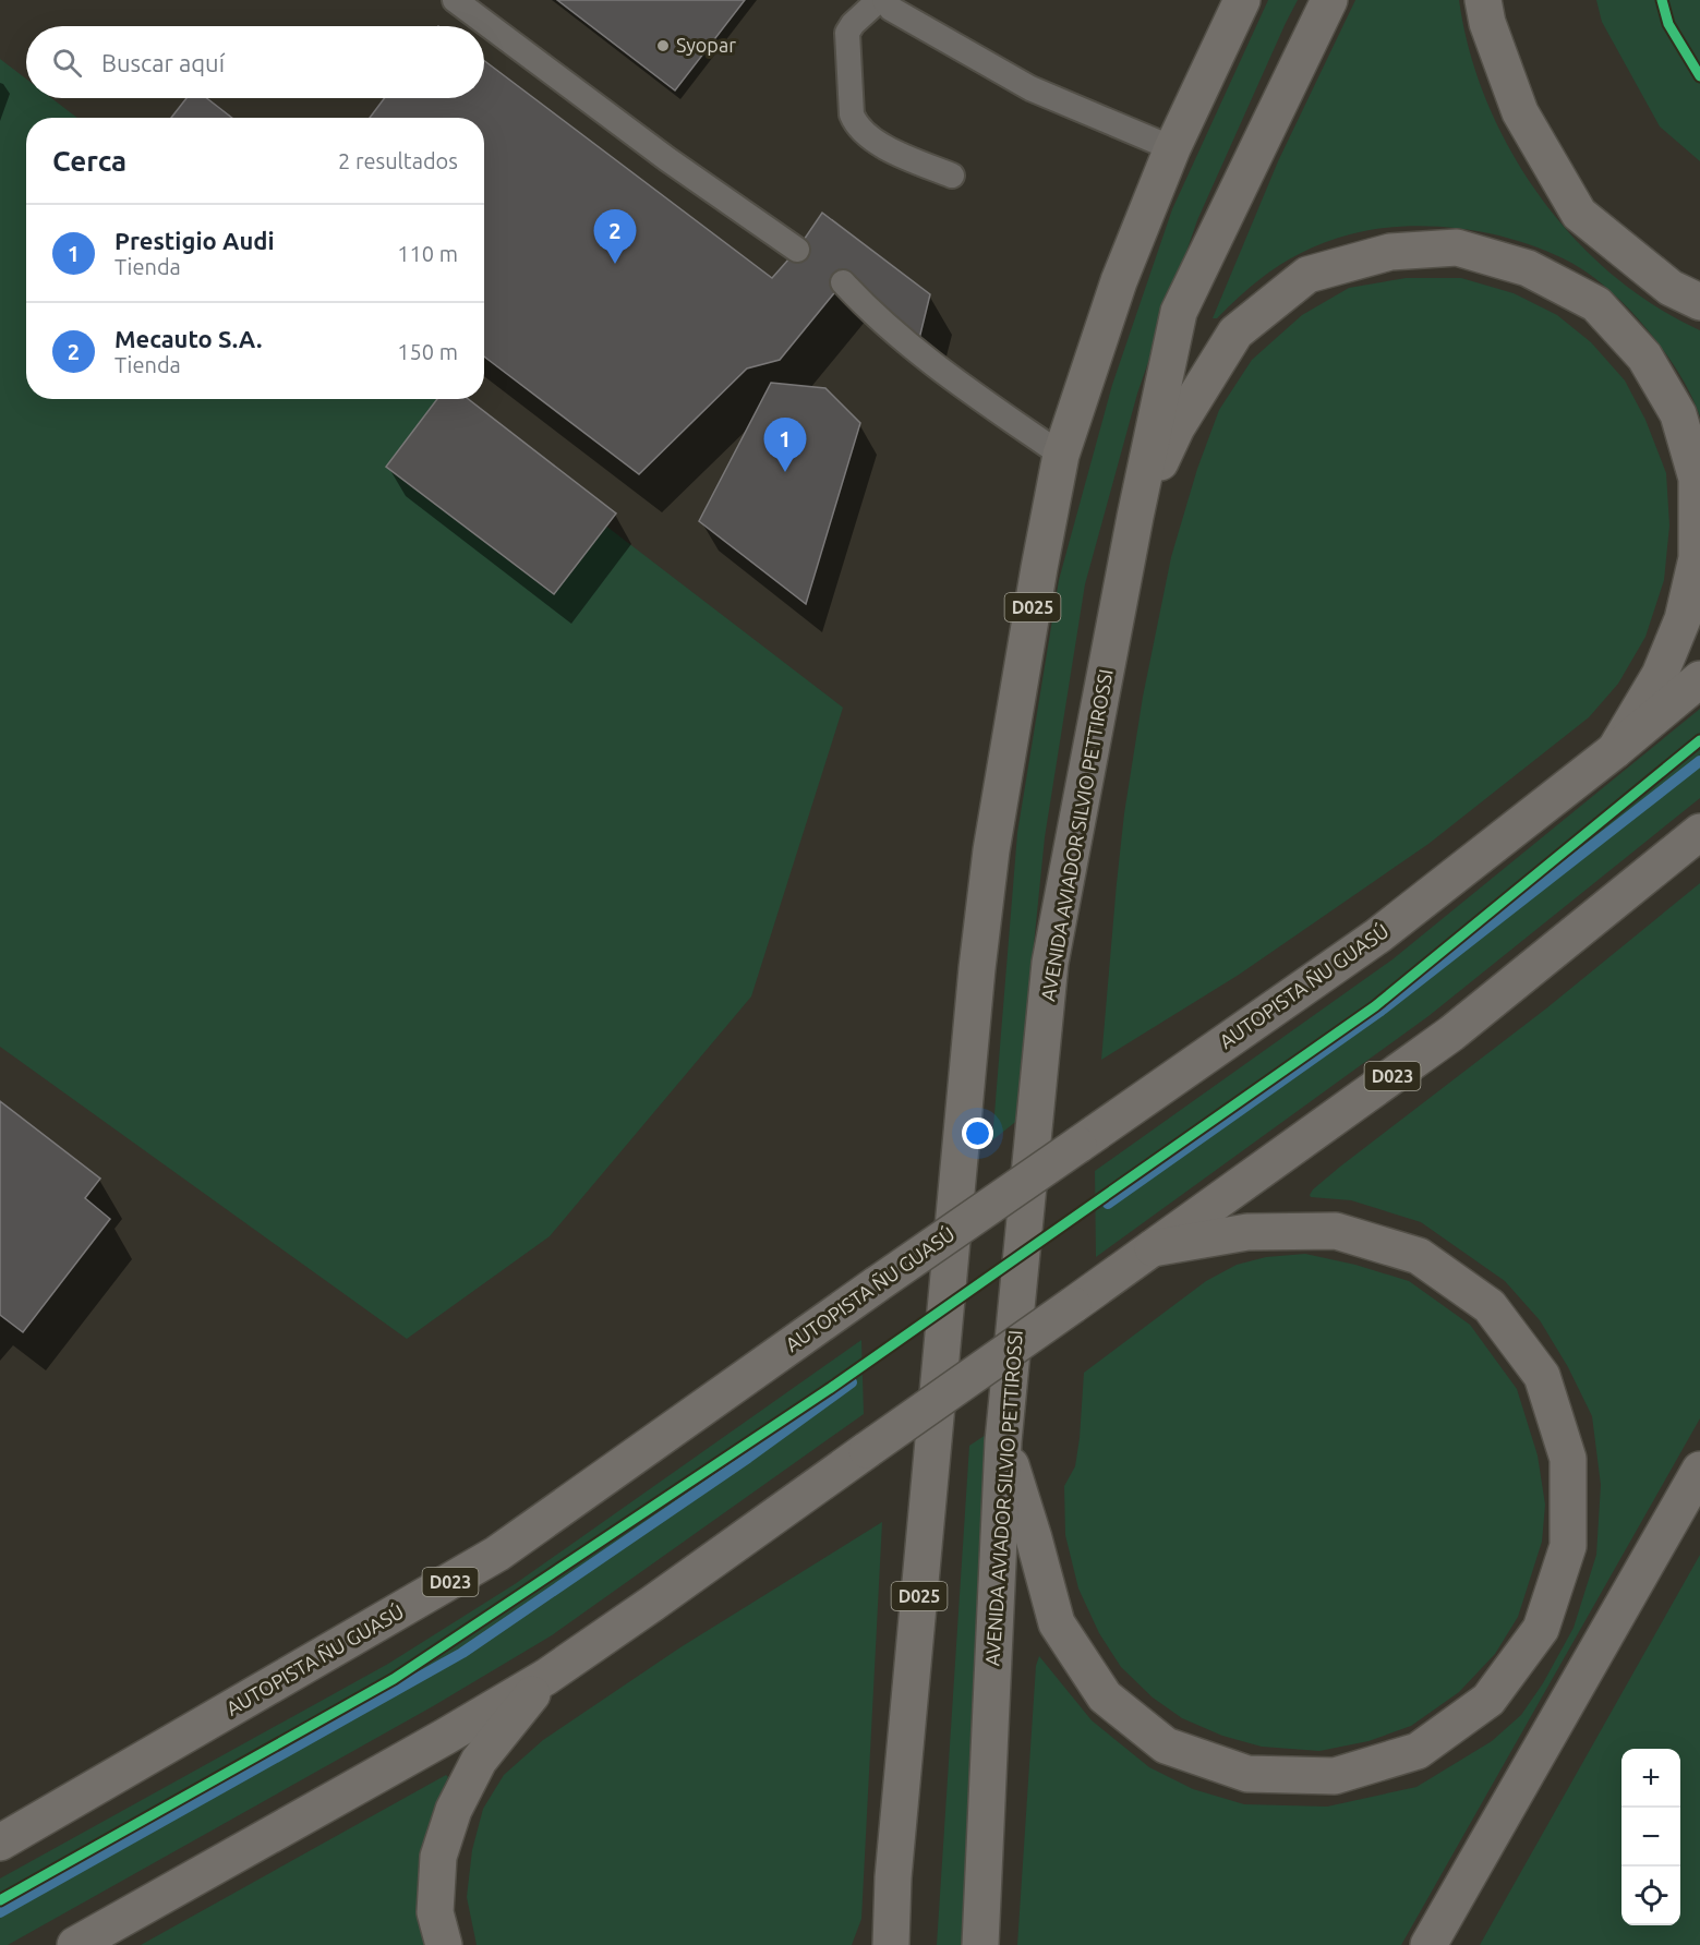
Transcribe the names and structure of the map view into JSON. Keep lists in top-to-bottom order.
{
  "streets": {
    "highway": [
      "D025",
      "AVENIDA AVIADOR SILVIO PETTIROSSI",
      "AUTOPISTA ÑU GUASÚ",
      "D023"
    ]
  },
  "places": ["Syopar"],
  "page": {
    "search": "Buscar aquí",
    "heading": ["Cerca", "2 resultados"],
    "list": [
      {
        "mark": "1",
        "name": "Prestigio Audi",
        "note": "Tienda",
        "value": "110 m"
      },
      {
        "mark": "2",
        "name": "Mecauto S.A.",
        "note": "Tienda",
        "value": "150 m"
      }
    ],
    "pins": ["2", "1"],
    "map_buttons": ["+", "−"]
  }
}
